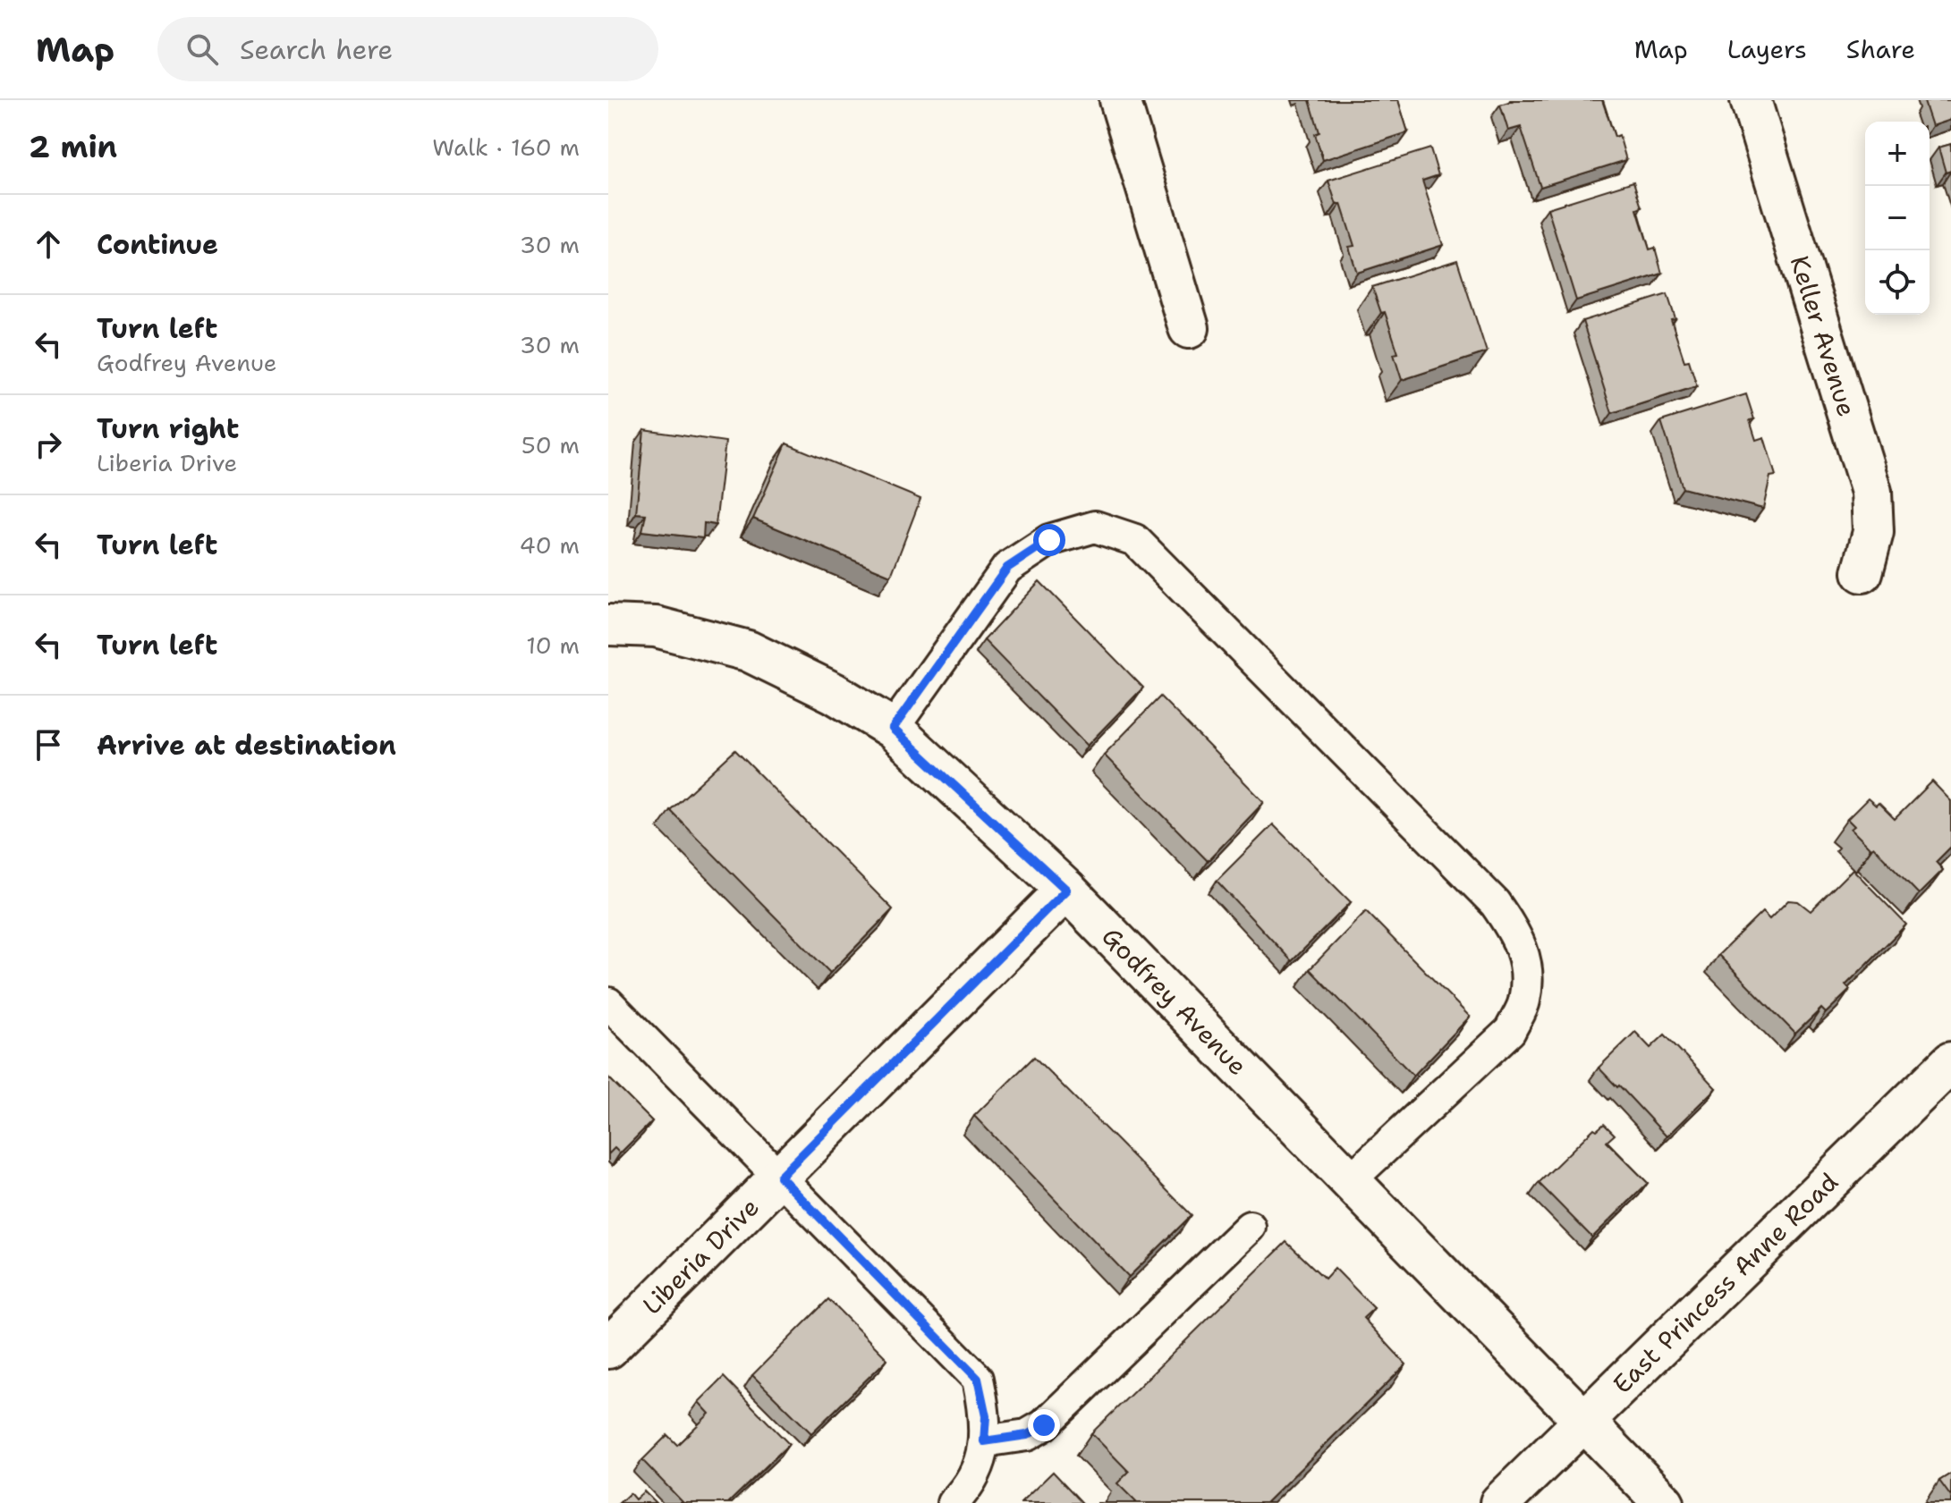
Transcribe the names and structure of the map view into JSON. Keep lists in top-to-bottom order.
{
  "streets": {
    "street": [
      "Keller Avenue",
      "Godfrey Avenue",
      "Liberia Drive",
      "East Princess Anne Road"
    ]
  },
  "crossings": [
    ["Godfrey Avenue", "Liberia Drive"],
    ["Godfrey Avenue", "East Princess Anne Road"]
  ],
  "page": {
    "header": "Map",
    "search": "Search here",
    "nav": ["Map", "Layers", "Share"],
    "heading": ["2 min", "Walk · 160 m"],
    "map_buttons": ["+", "−"],
    "list": [
      ["Continue", "30 m"],
      ["Turn left", "Godfrey Avenue", "30 m"],
      ["Turn right", "Liberia Drive", "50 m"],
      ["Turn left", "40 m"],
      ["Turn left", "10 m"],
      "Arrive at destination"
    ]
  }
}
